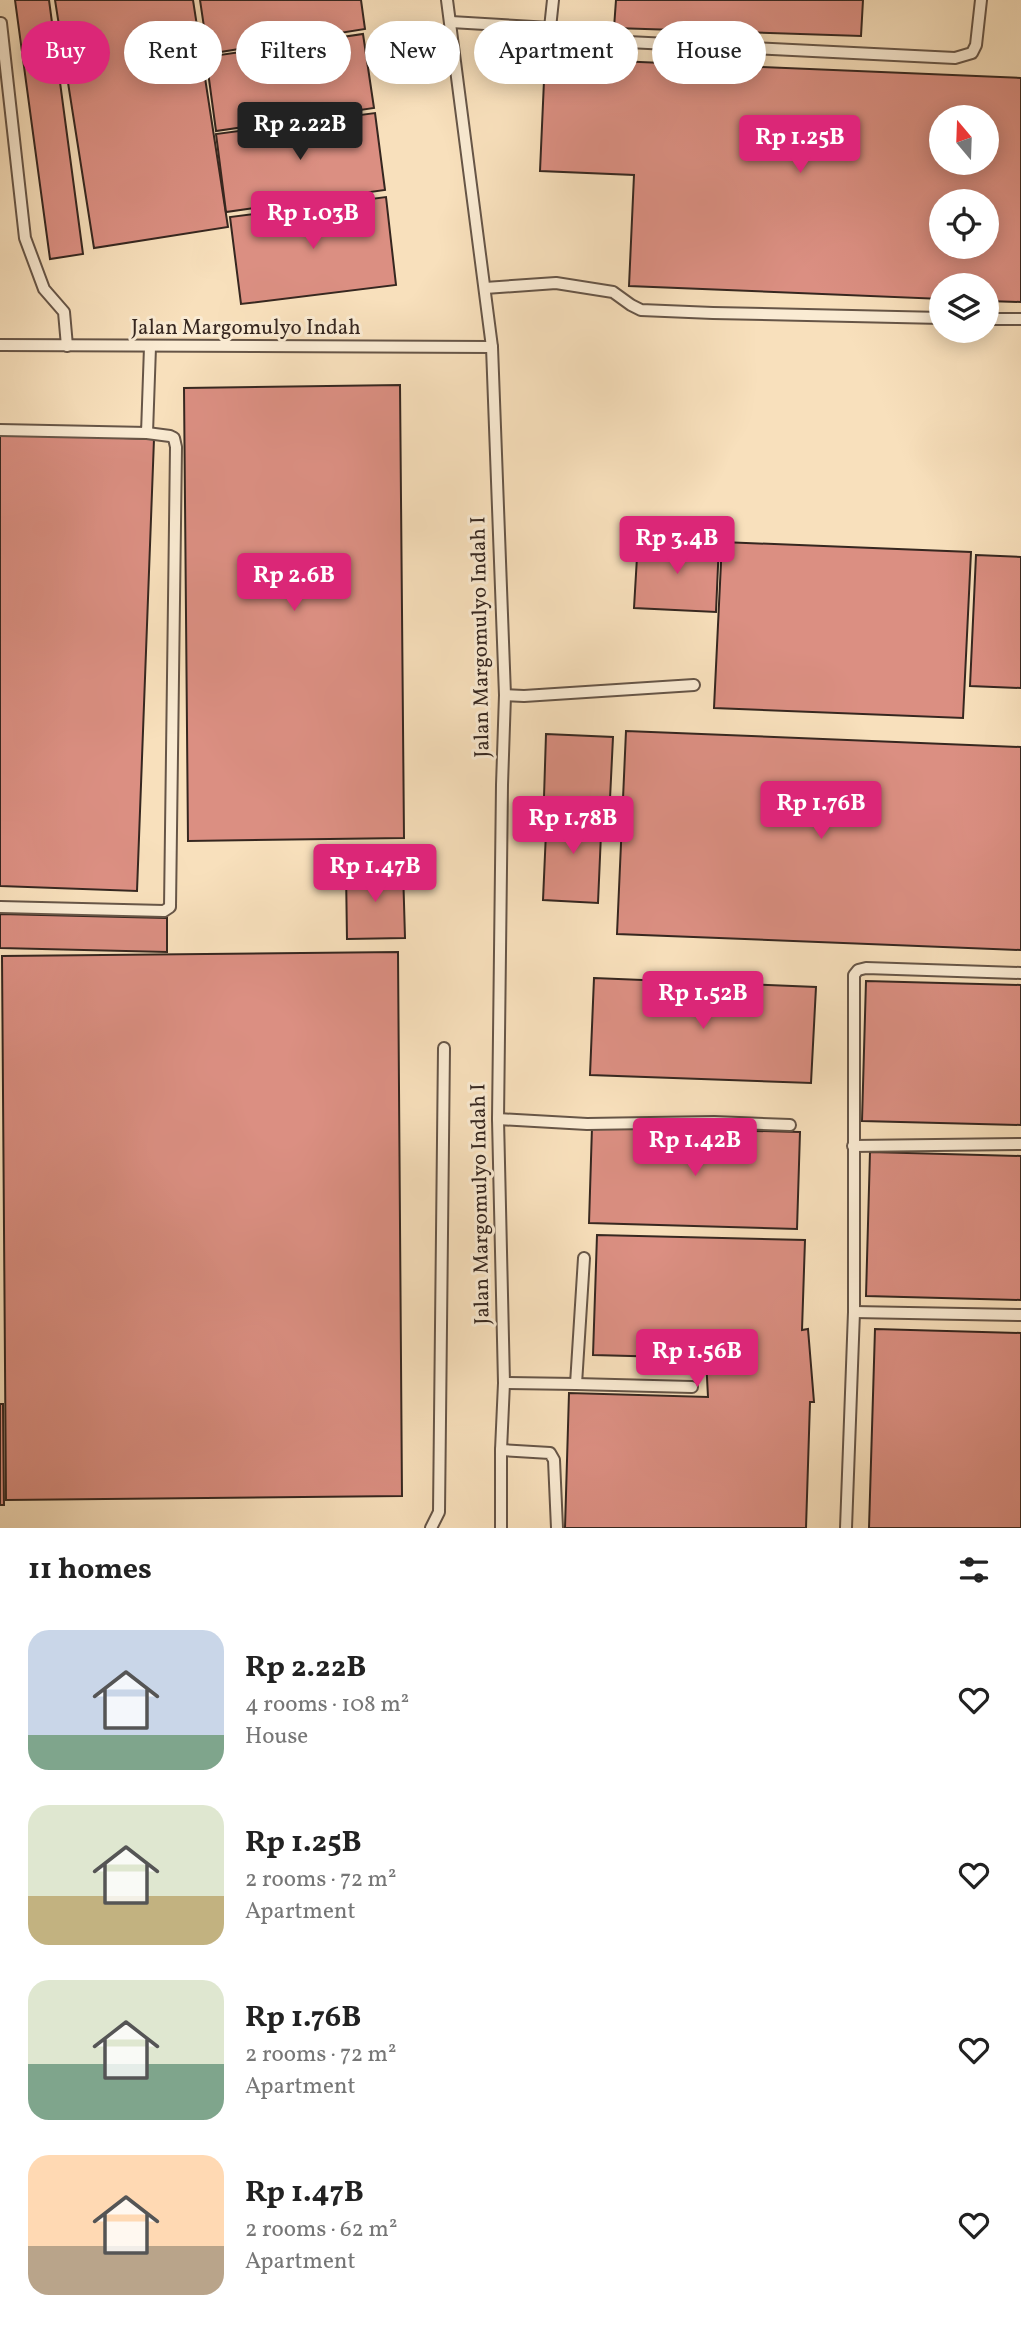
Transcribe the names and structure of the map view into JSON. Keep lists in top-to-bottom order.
{
  "streets": {
    "lane": ["Jalan Margomulyo Indah", "Jalan Margomulyo Indah I"]
  },
  "crossings": [
    ["Jalan Margomulyo Indah", "Jalan Margomulyo Indah I"]
  ],
  "north": "top",
  "page": {
    "chip": [
      "Buy",
      "Rent",
      "Filters",
      "New",
      "Apartment",
      "House"
    ],
    "price": [
      "Rp 2.22B",
      "Rp 1.25B",
      "Rp 1.03B",
      "Rp 3.4B",
      "Rp 2.6B",
      "Rp 1.76B",
      "Rp 1.78B",
      "Rp 1.47B",
      "Rp 1.52B",
      "Rp 1.42B",
      "Rp 1.56B"
    ],
    "heading": "11 homes",
    "list": [
      {
        "name": "Rp 2.22B",
        "note": "4 rooms · 108 m² · House"
      },
      {
        "name": "Rp 1.25B",
        "note": "2 rooms · 72 m² · Apartment"
      },
      {
        "name": "Rp 1.76B",
        "note": "2 rooms · 72 m² · Apartment"
      },
      {
        "name": "Rp 1.47B",
        "note": "2 rooms · 62 m² · Apartment"
      }
    ]
  }
}
